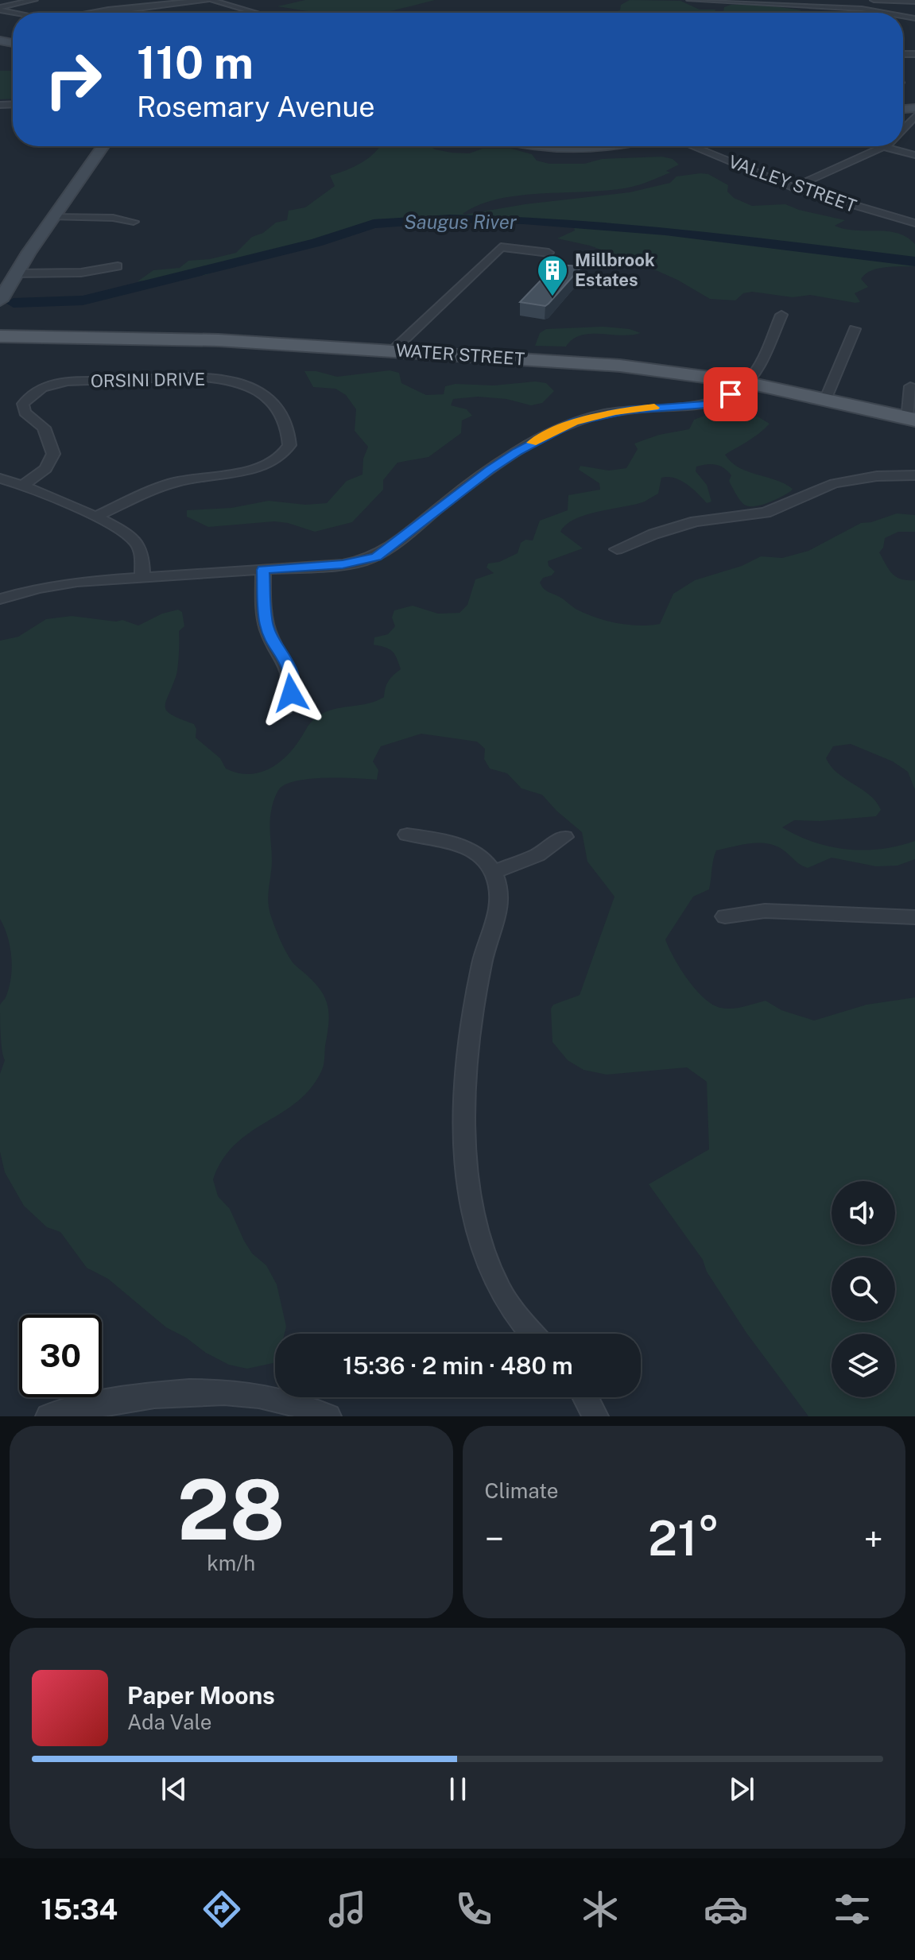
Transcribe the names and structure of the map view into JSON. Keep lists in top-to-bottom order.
{
  "streets": {
    "main road": ["WATER STREET"],
    "street": ["VALLEY STREET", "ORSINI DRIVE"]
  },
  "water": ["Saugus River"],
  "places": {
    "building": ["Millbrook Estates"]
  },
  "page": {
    "turn": ["110 m", "Rosemary Avenue"],
    "limit": "30",
    "trip": "15:36 · 2 min · 480 m",
    "tile": [
      ["28", "km/h"],
      "Climate"
    ],
    "heat": ["−", "21°", "+"],
    "song": ["Paper Moons", "Ada Vale"],
    "tabs": "15:34"
  }
}
